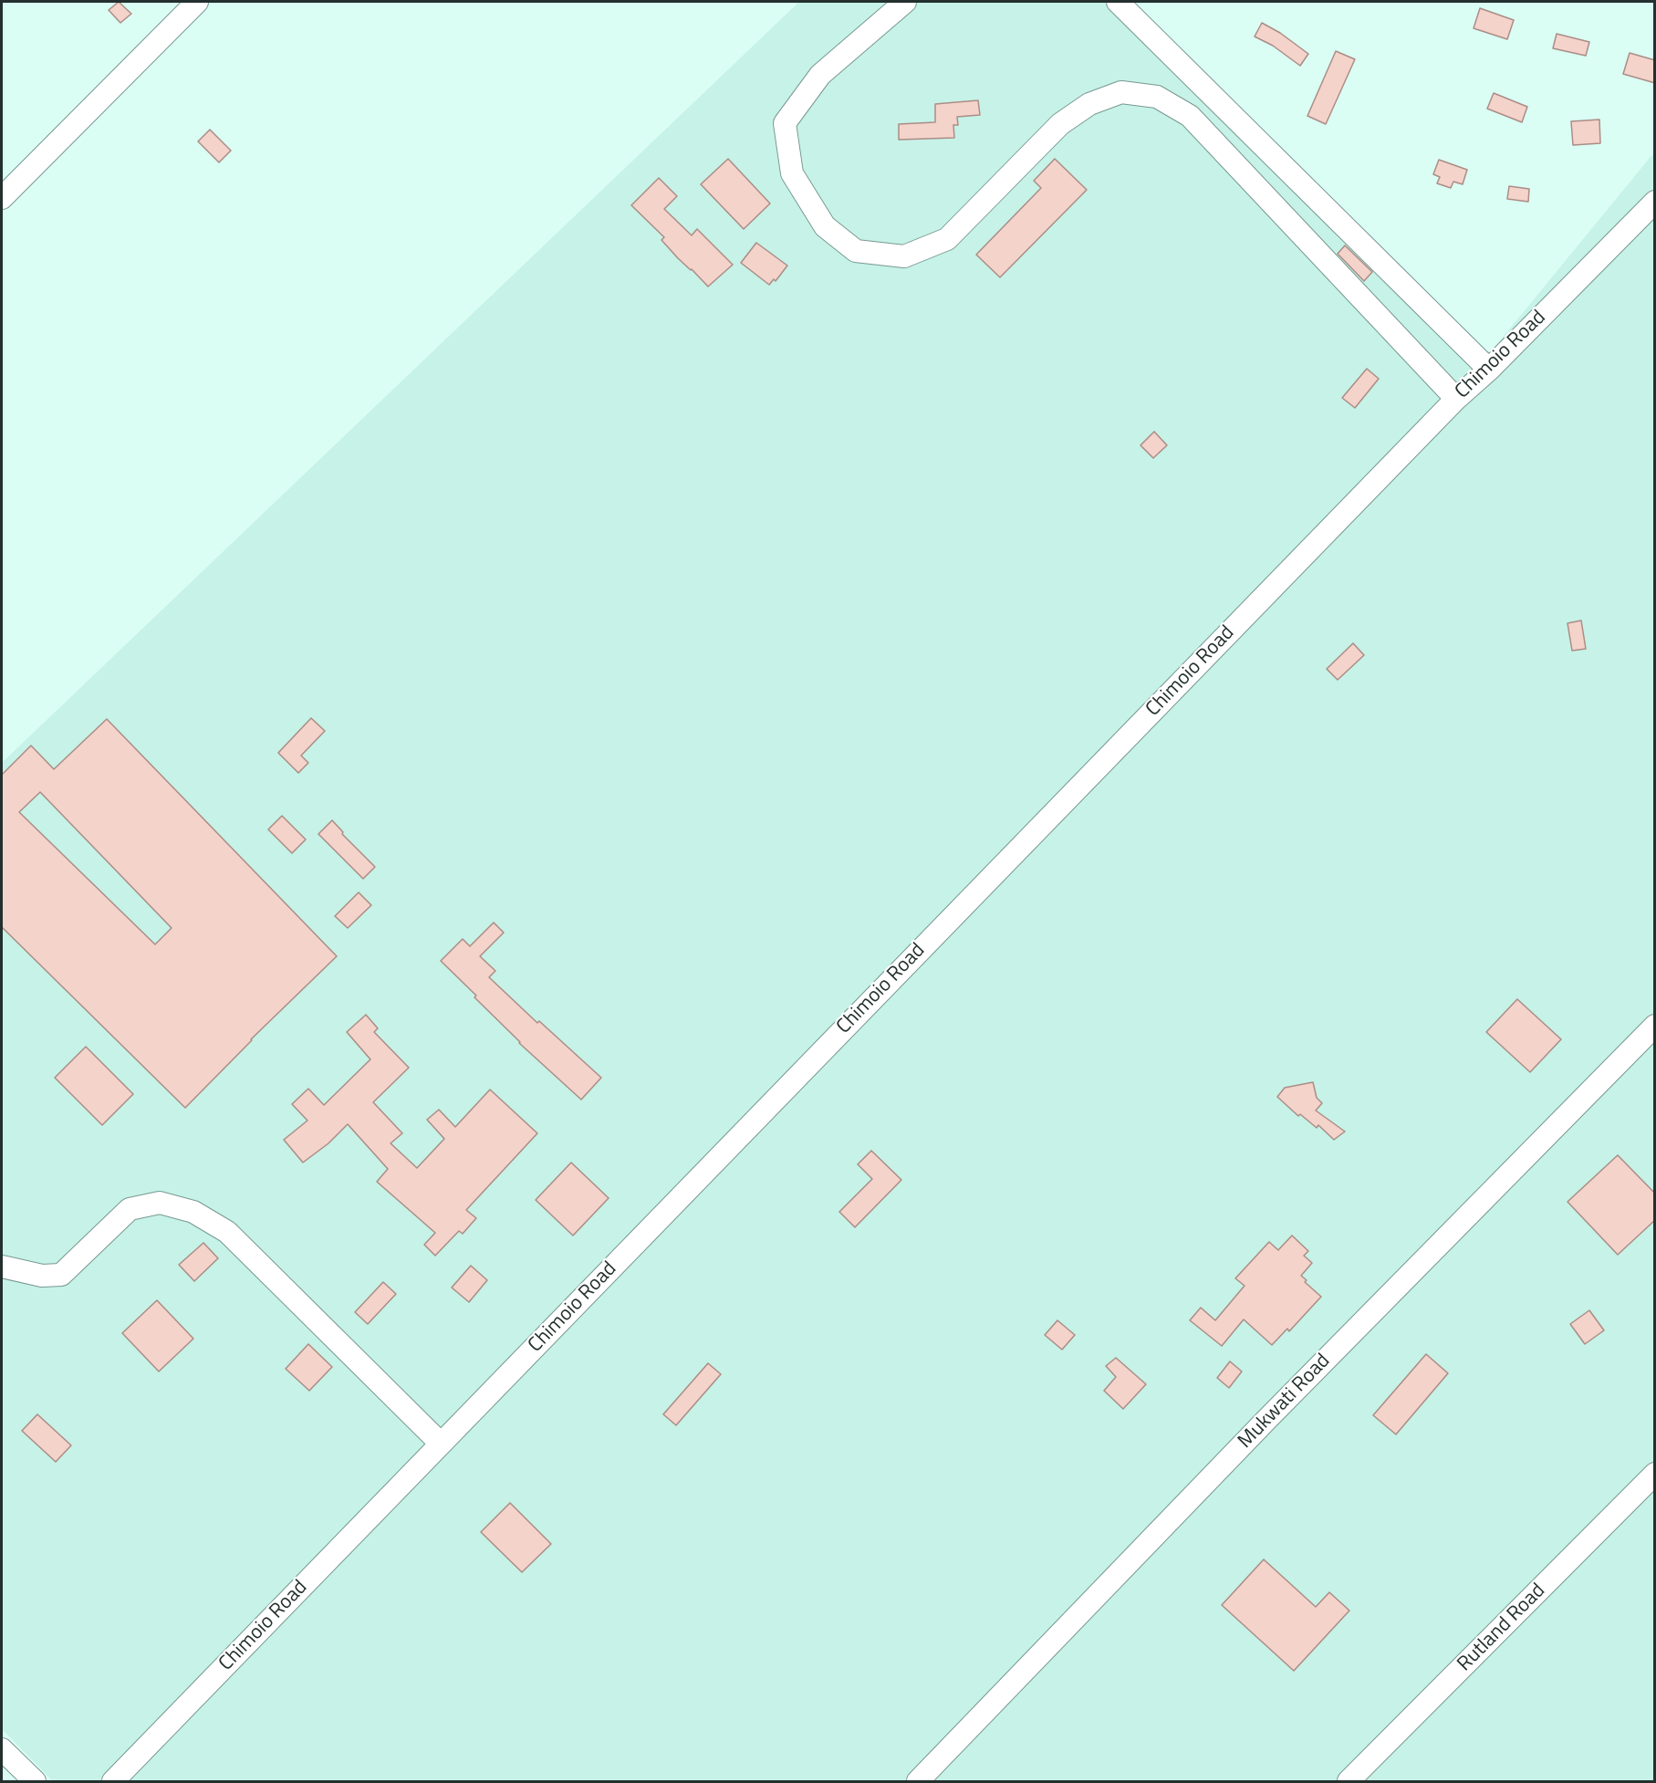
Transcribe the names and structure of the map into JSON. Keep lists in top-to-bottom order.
{
  "streets": {
    "street": ["Chimoio Road", "Mukwati Road", "Rutland Road"]
  }
}
